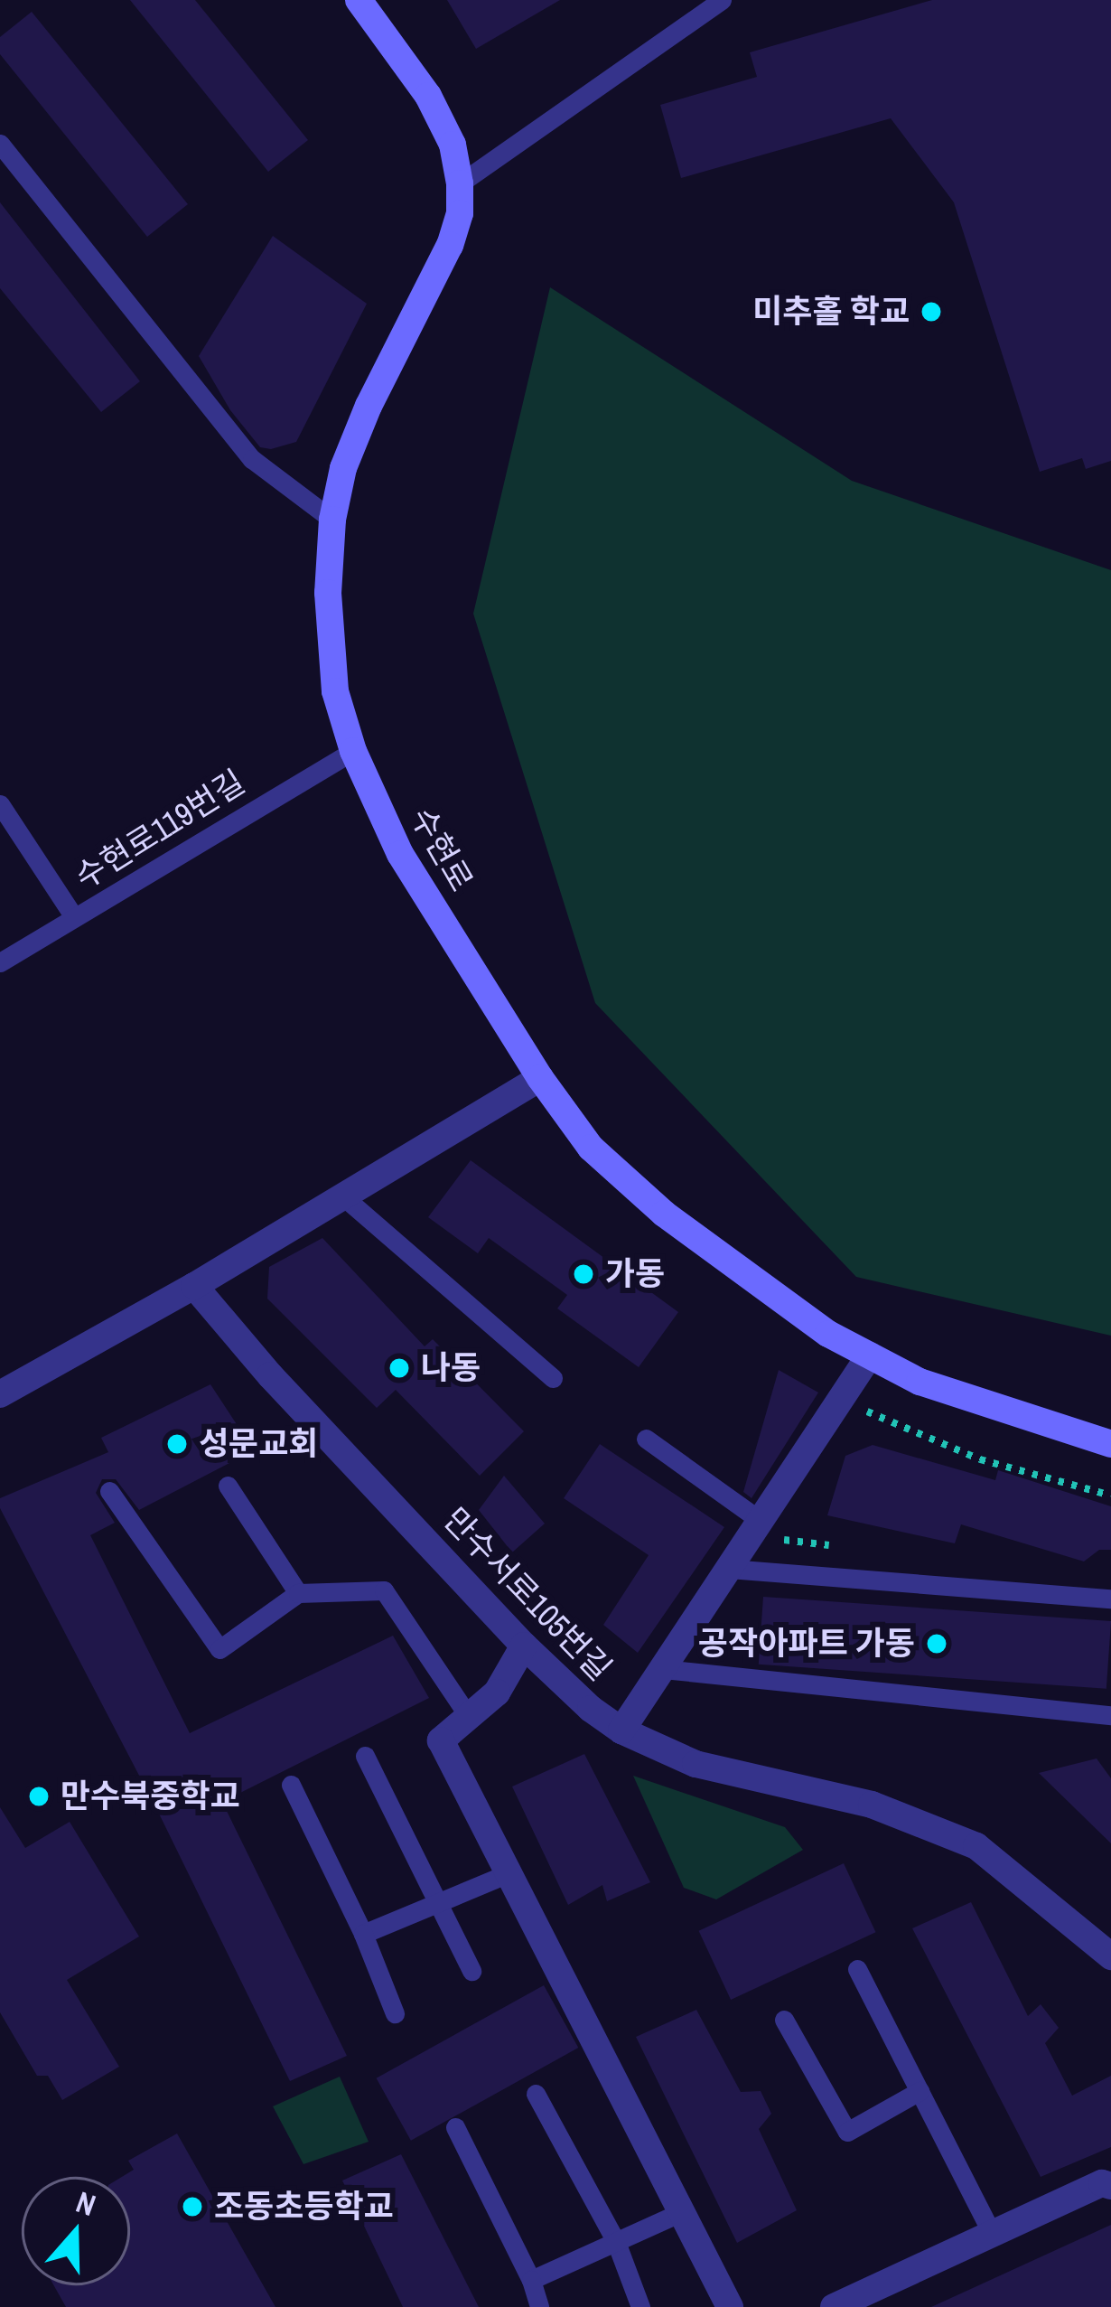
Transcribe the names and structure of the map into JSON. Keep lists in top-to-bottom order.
{
  "streets": {
    "street": ["수현로", "만수서로105번길"],
    "lane": ["수현로119번길"]
  },
  "crossings": [
    ["수현로119번길", "수현로"]
  ],
  "places": [
    "미추홀 학교",
    "가동",
    "나동",
    "성문교회",
    "공작아파트 가동",
    "만수북중학교",
    "조동초등학교"
  ],
  "north": "top"
}
